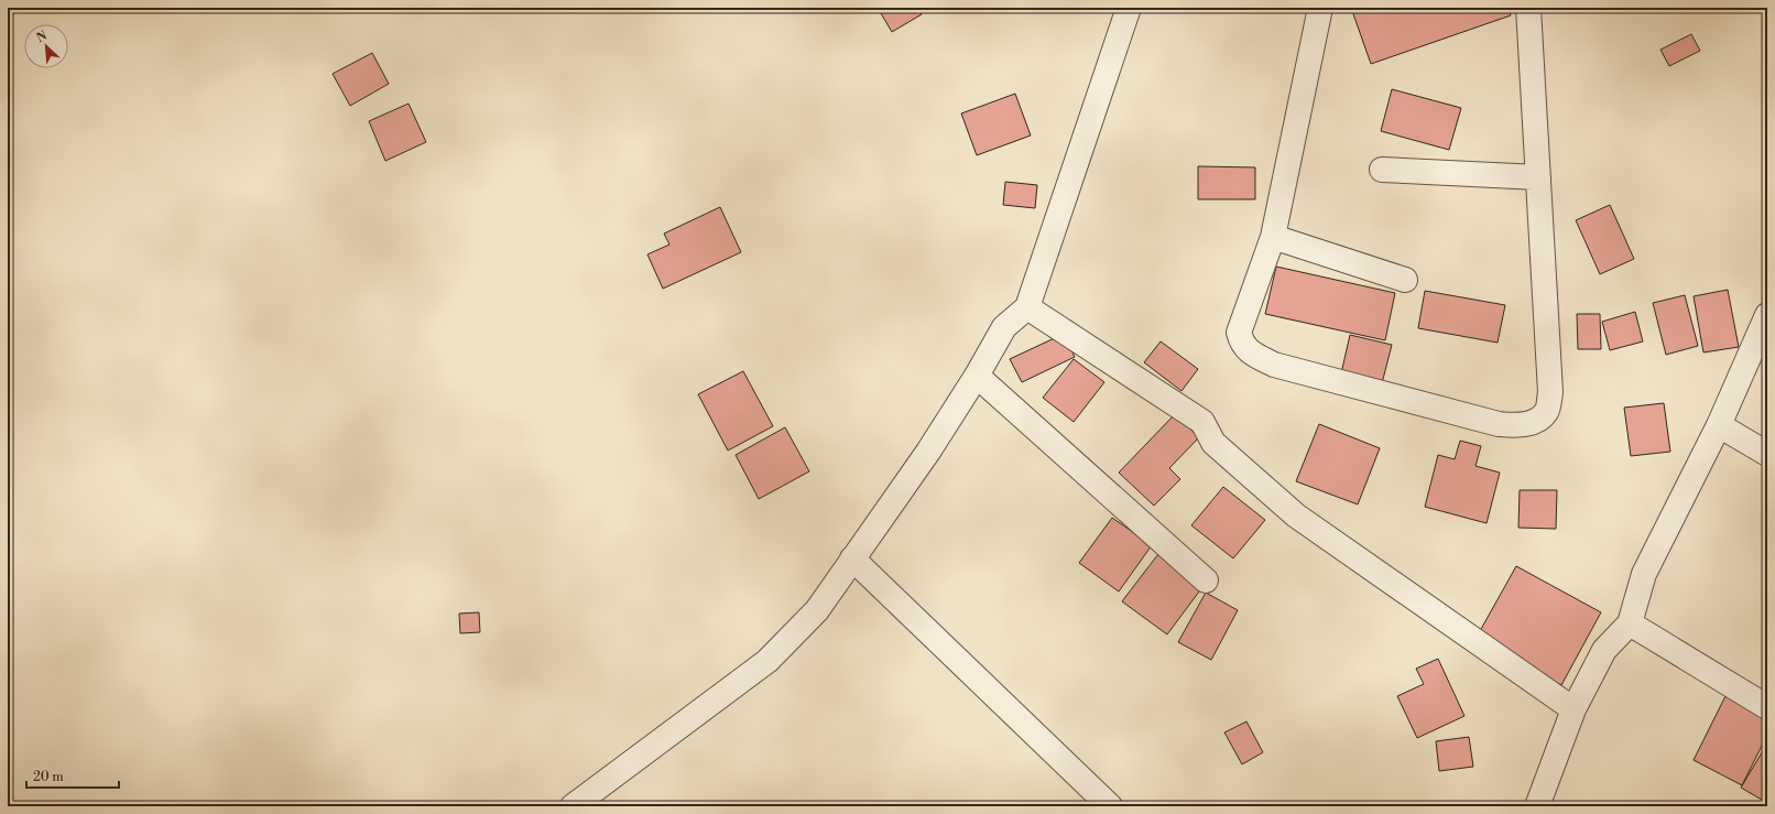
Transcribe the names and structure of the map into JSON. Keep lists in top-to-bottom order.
{
  "scale_bar": "20 m",
  "north": "top left"
}
